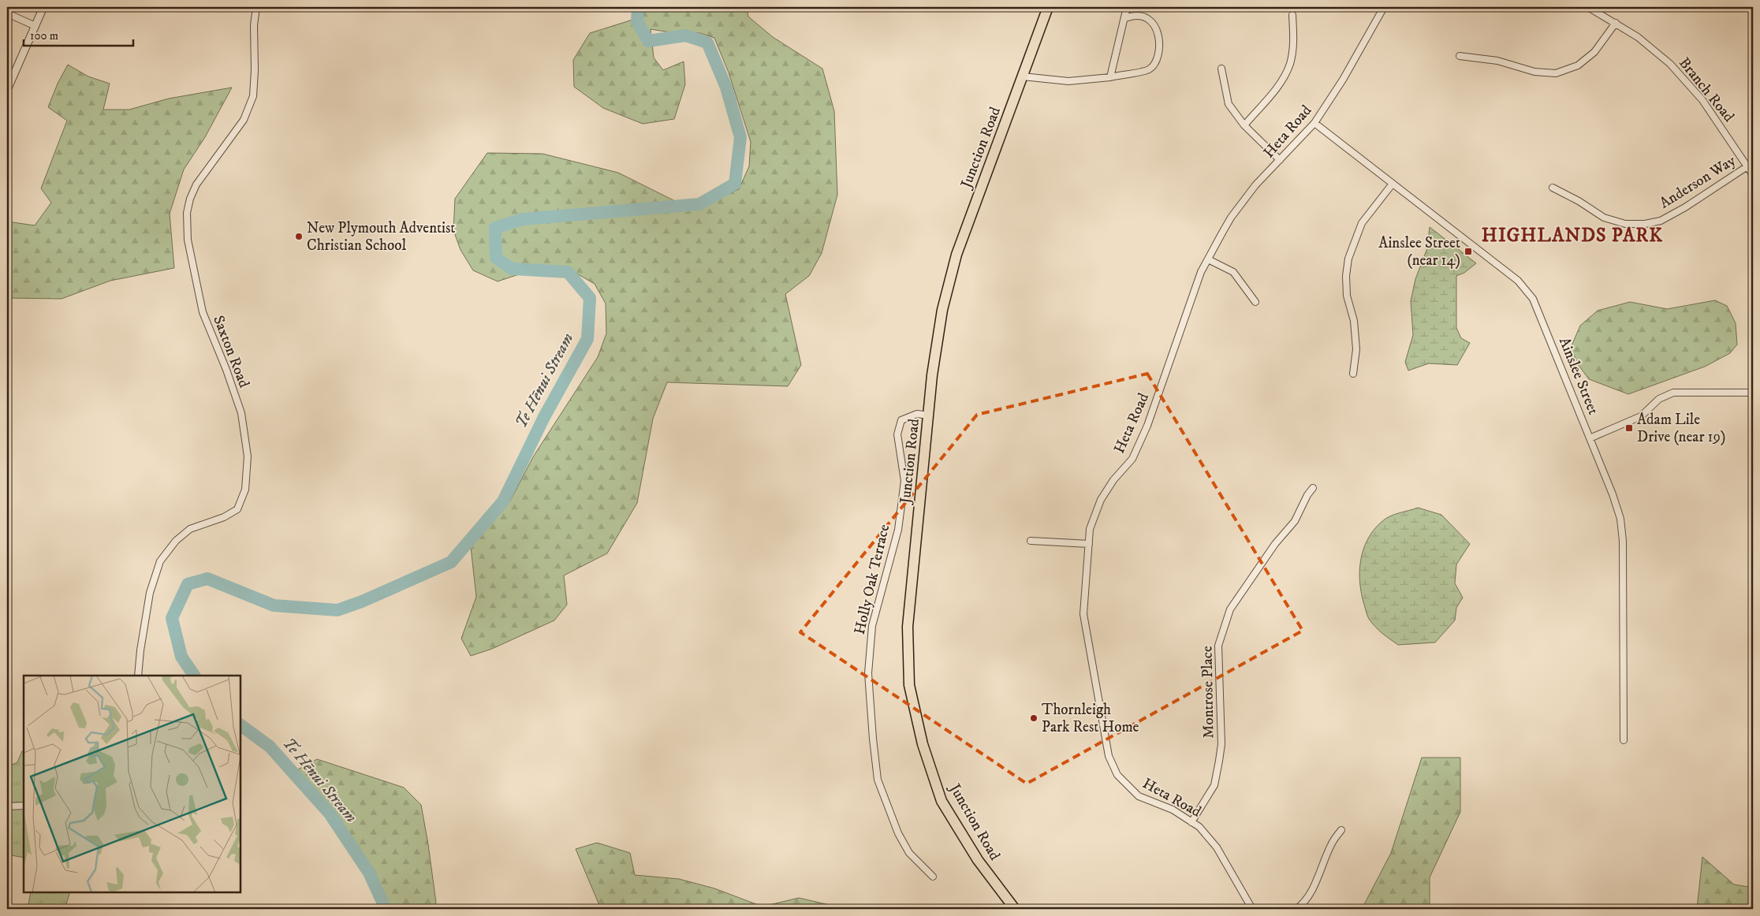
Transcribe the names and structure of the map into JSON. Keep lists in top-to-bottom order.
{
  "streets": {
    "highway": ["Junction Road"],
    "street": [
      "Branch Road",
      "Heta Road",
      "Anderson Way",
      "Saxton Road",
      "Ainslee Street",
      "Holly Oak Terrace",
      "Montrose Place"
    ]
  },
  "crossings": [
    ["Branch Road", "Anderson Way"],
    ["Heta Road", "Ainslee Street"],
    ["Heta Road", "Montrose Place"],
    ["Junction Road", "Holly Oak Terrace"]
  ],
  "districts": ["HIGHLANDS PARK"],
  "water": ["Te Hēnui Stream"],
  "places": {
    "other": ["New Plymouth Adventist Christian School", "Thornleigh Park Rest Home"],
    "transit": ["Ainslee Street (near 14)", "Adam Lile Drive (near 19)"]
  },
  "scale_bar": "100 m"
}
